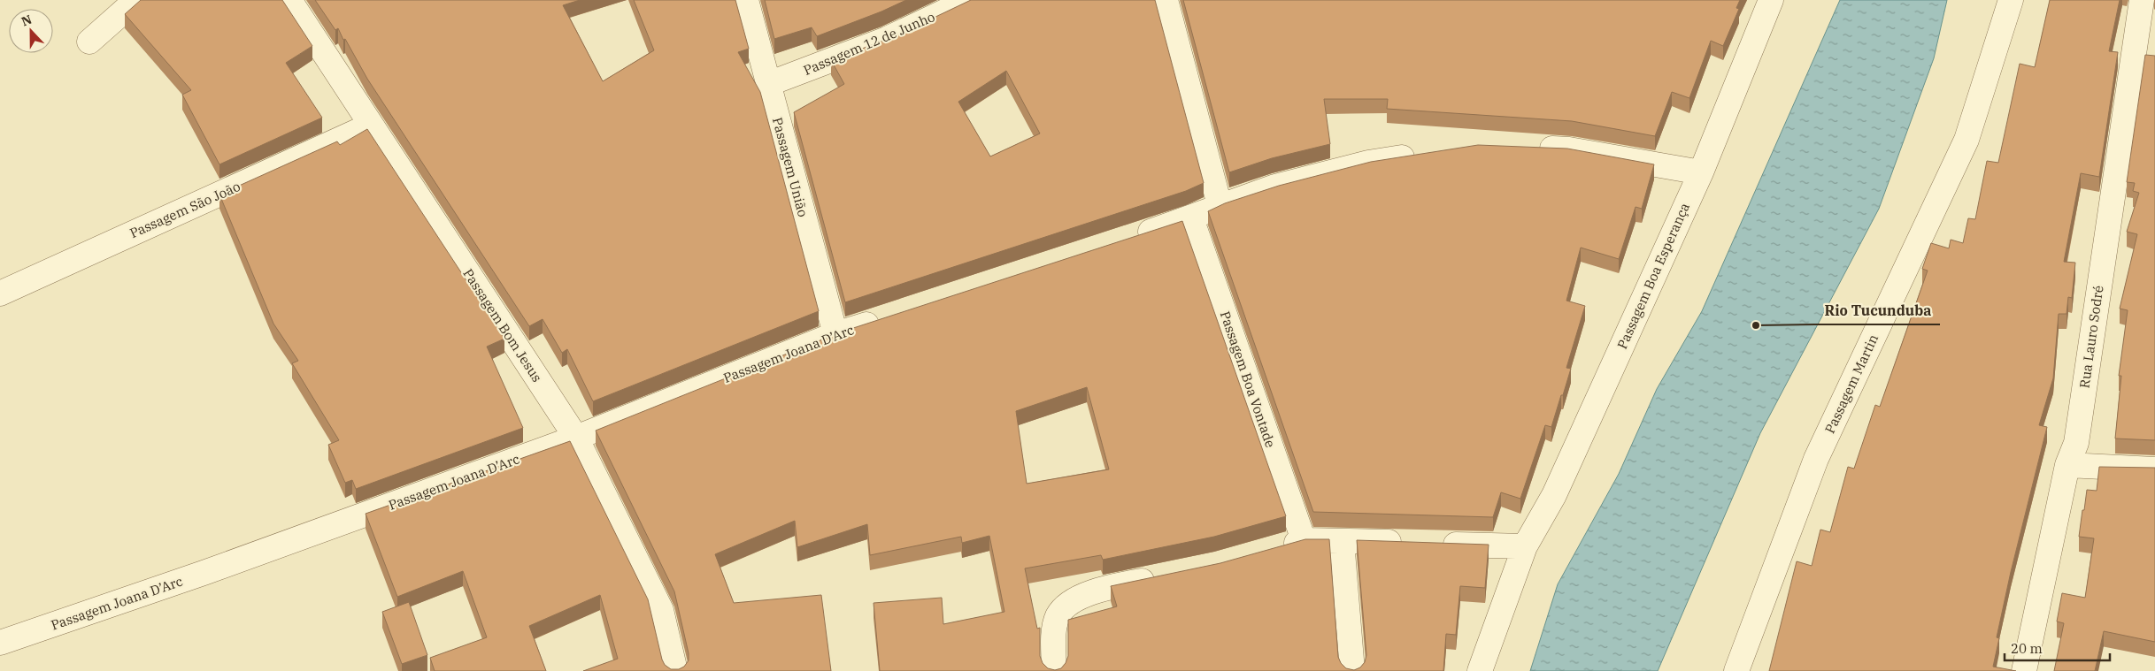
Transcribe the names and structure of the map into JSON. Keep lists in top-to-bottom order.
{
  "streets": {
    "street": [
      "Passagem 12 de Junho",
      "Passagem União",
      "Passagem São João",
      "Passagem Boa Esperança",
      "Passagem Bom Jesus",
      "Rua Lauro Sodré",
      "Passagem Joana D’Arc",
      "Passagem Boa Vontade",
      "Passagem Martin"
    ]
  },
  "crossings": [
    ["Passagem 12 de Junho", "Passagem União"],
    ["Passagem União", "Passagem Joana D’Arc"],
    ["Passagem São João", "Passagem Bom Jesus"],
    ["Passagem Bom Jesus", "Passagem Joana D’Arc"]
  ],
  "places": ["Rio Tucunduba"],
  "scale_bar": "20 m",
  "north": "top"
}
